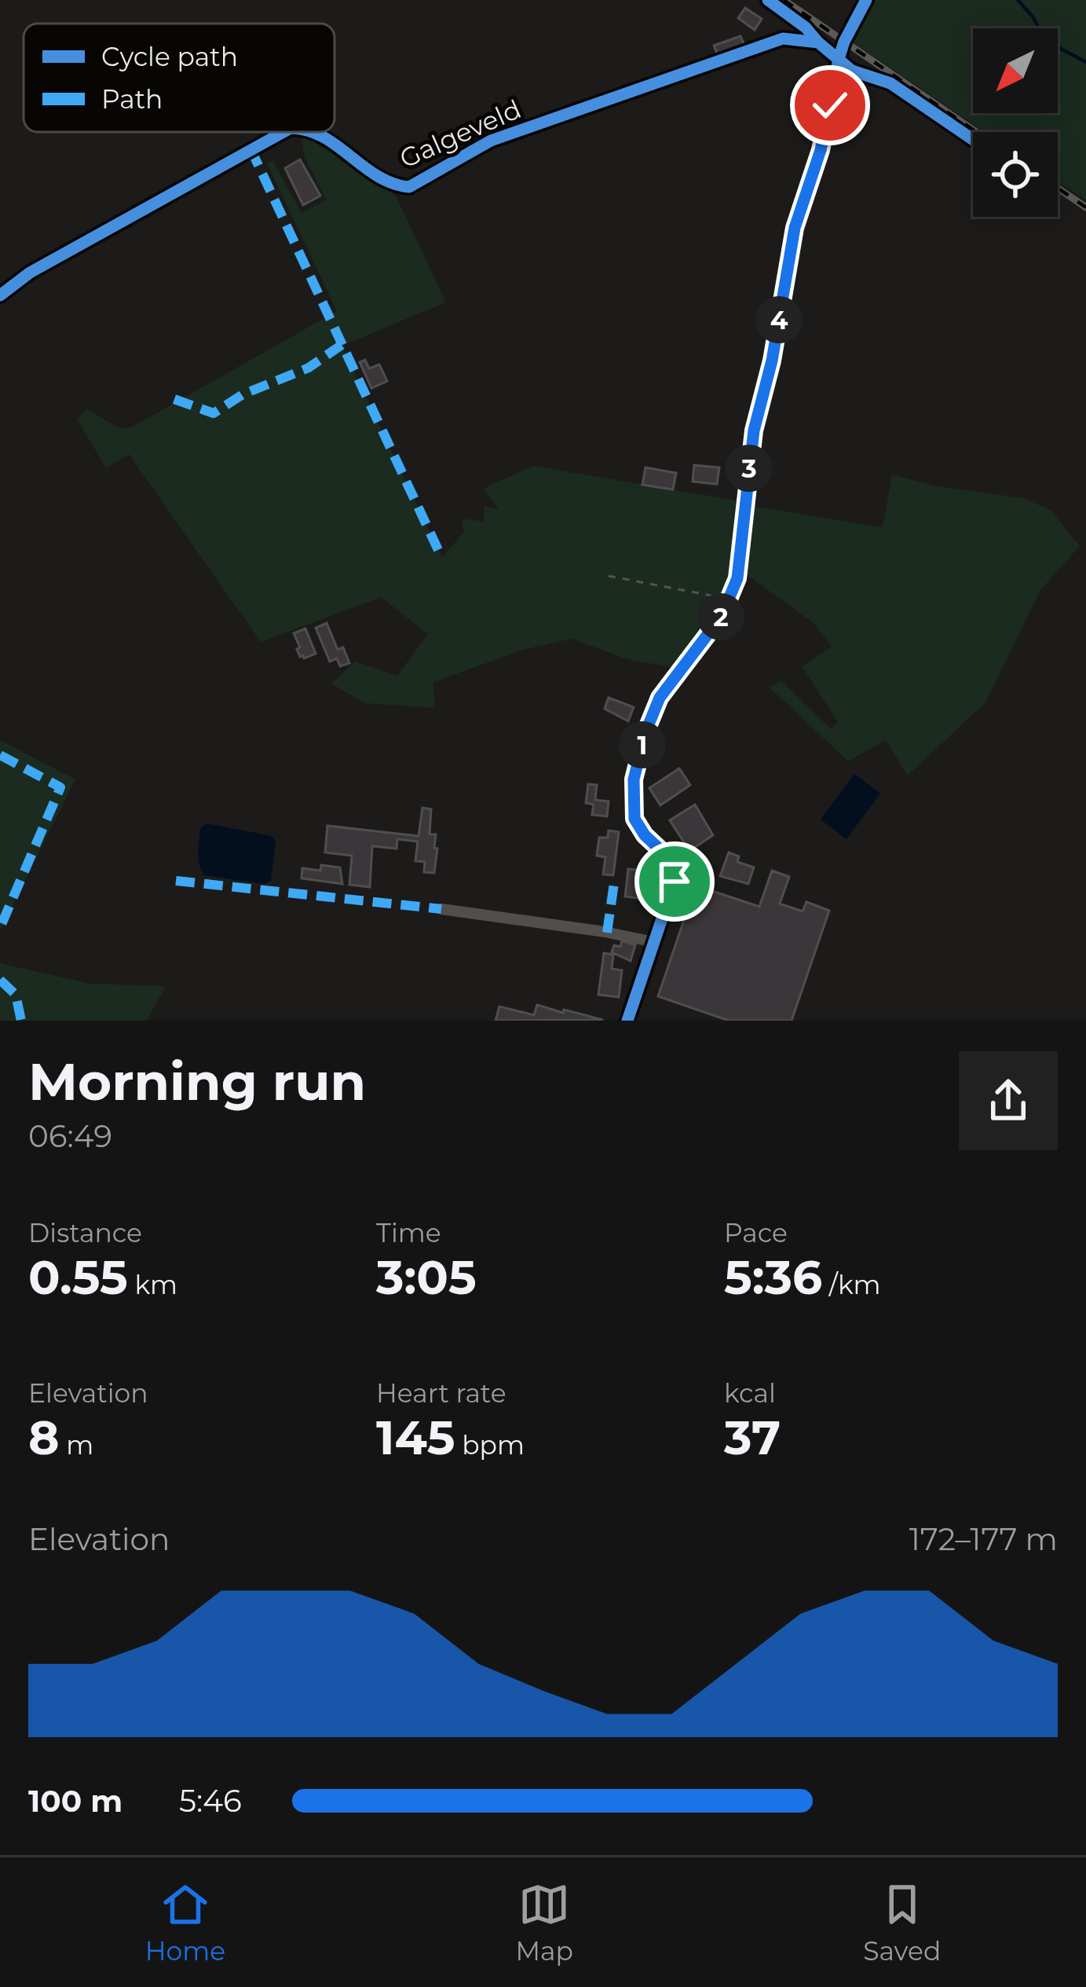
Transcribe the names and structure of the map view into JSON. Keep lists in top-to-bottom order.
{
  "streets": {
    "street": ["Galgeveld"]
  },
  "legend": ["Cycle path", "Path"],
  "north": "bottom left",
  "page": {
    "pins": [
      "4",
      "3",
      "2",
      "1"
    ],
    "heading": ["Morning run", "06:49"],
    "stats": [
      ["Distance", "0.55 km"],
      ["Time", "3:05"],
      ["Pace", "5:36 /km"],
      ["Elevation", "8 m"],
      ["Heart rate", "145 bpm"],
      ["kcal", "37"]
    ],
    "chart": ["Elevation", "172–177 m"],
    "list": [
      {
        "name": "100 m",
        "note": "5:46"
      }
    ],
    "tabs": ["Home", "Map", "Saved"]
  }
}
